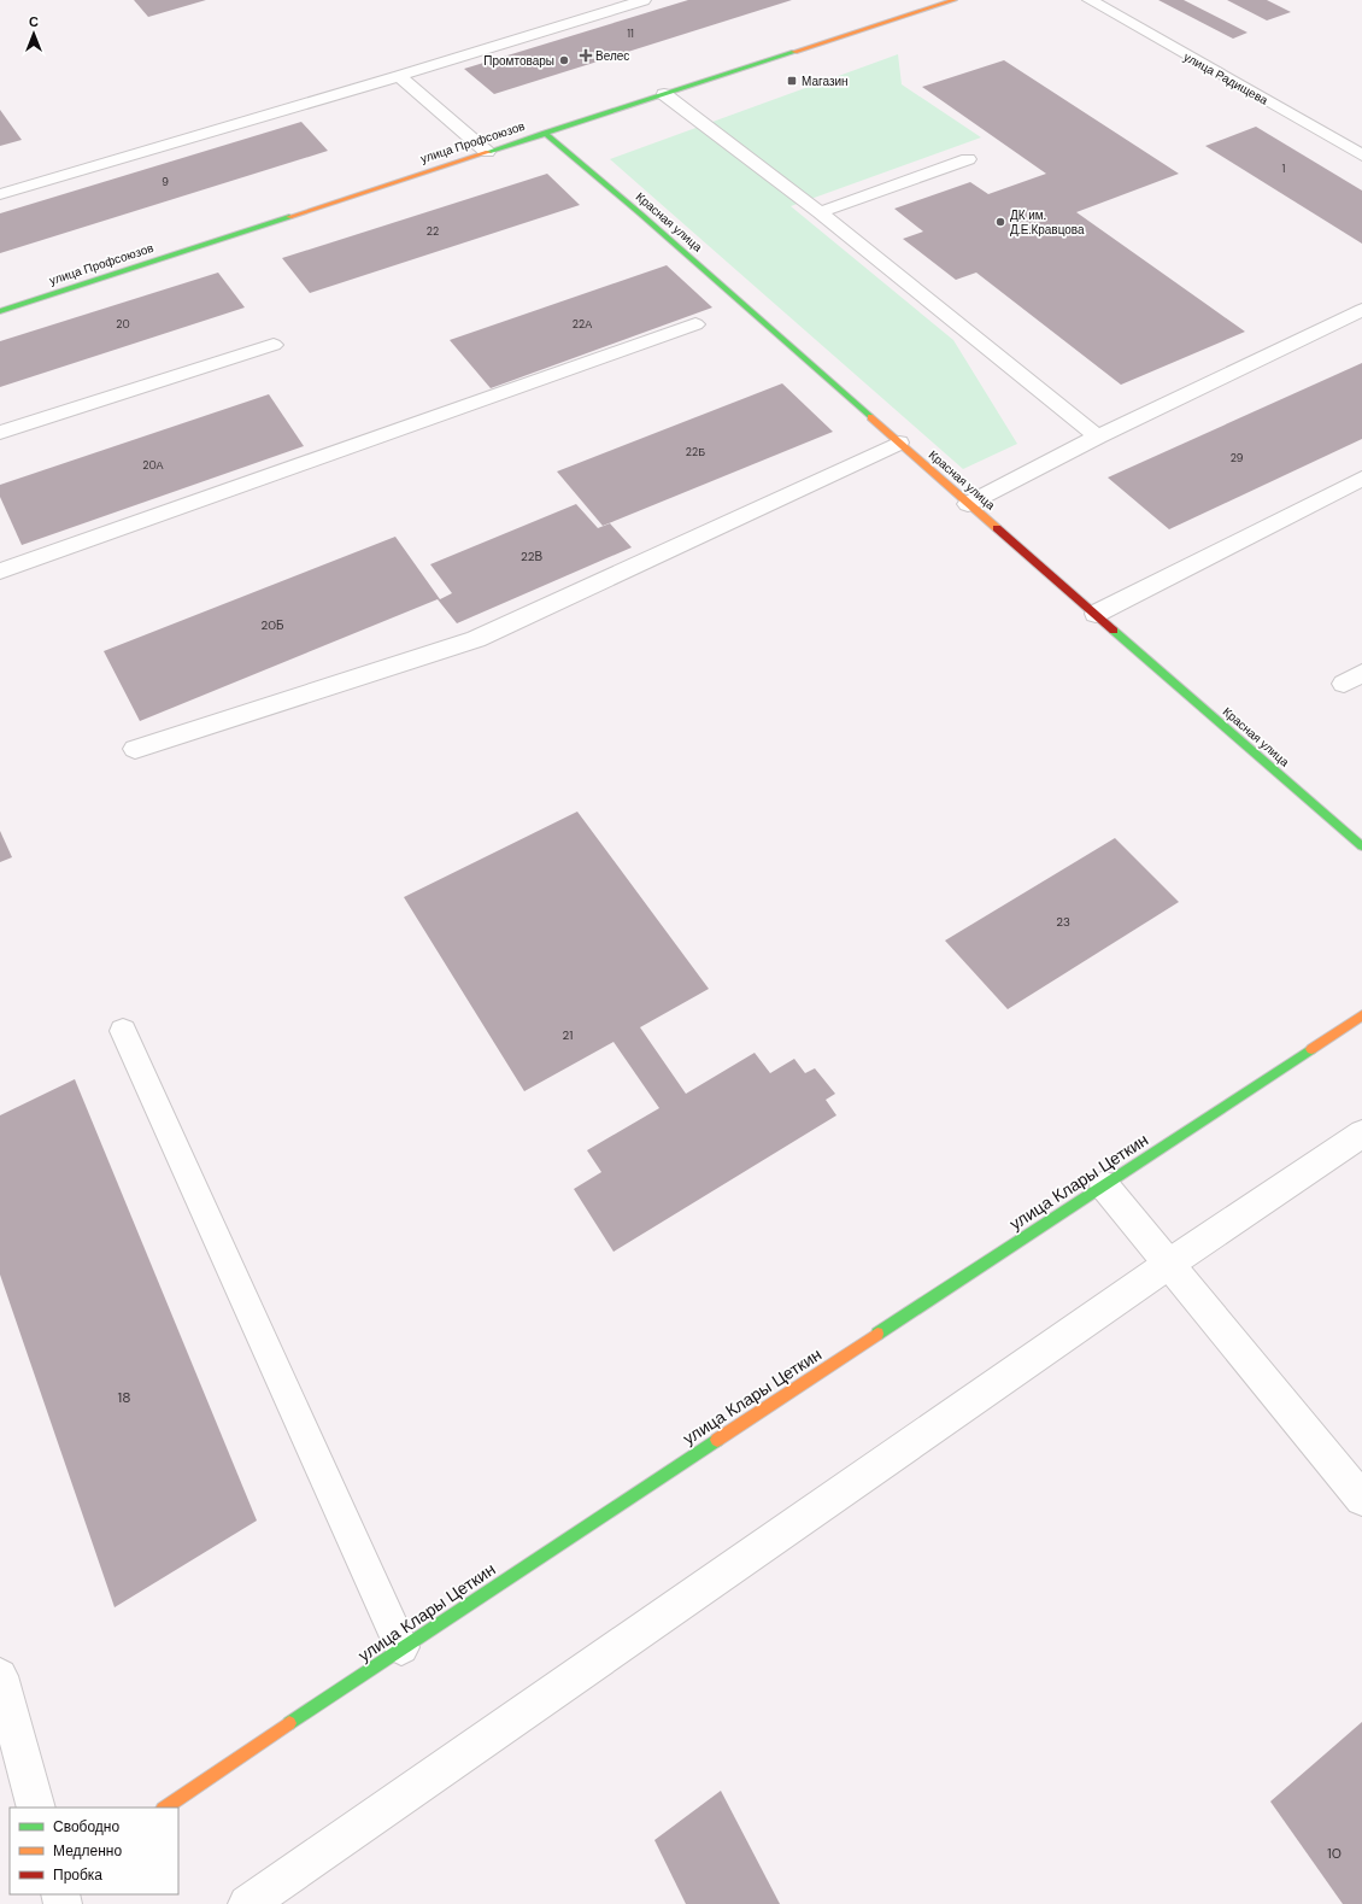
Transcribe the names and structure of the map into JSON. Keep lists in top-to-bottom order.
{
  "streets": {
    "street": [
      "улица Радищева",
      "улица Профсоюзов",
      "Красная улица",
      "улица Клары Цеткин"
    ]
  },
  "crossings": [
    ["улица Профсоюзов", "Красная улица"]
  ],
  "places": {
    "health": ["Велес"],
    "other": ["Промтовары", "ДК им. Д.Е.Кравцова"],
    "transit": ["Магазин"]
  },
  "house_numbers": [
    "11",
    "1",
    "9",
    "22",
    "20",
    "22А",
    "22Б",
    "29",
    "20А",
    "22В",
    "20Б",
    "23",
    "21",
    "18",
    "10"
  ],
  "legend": ["Свободно", "Медленно", "Пробка"],
  "north": "top"
}
